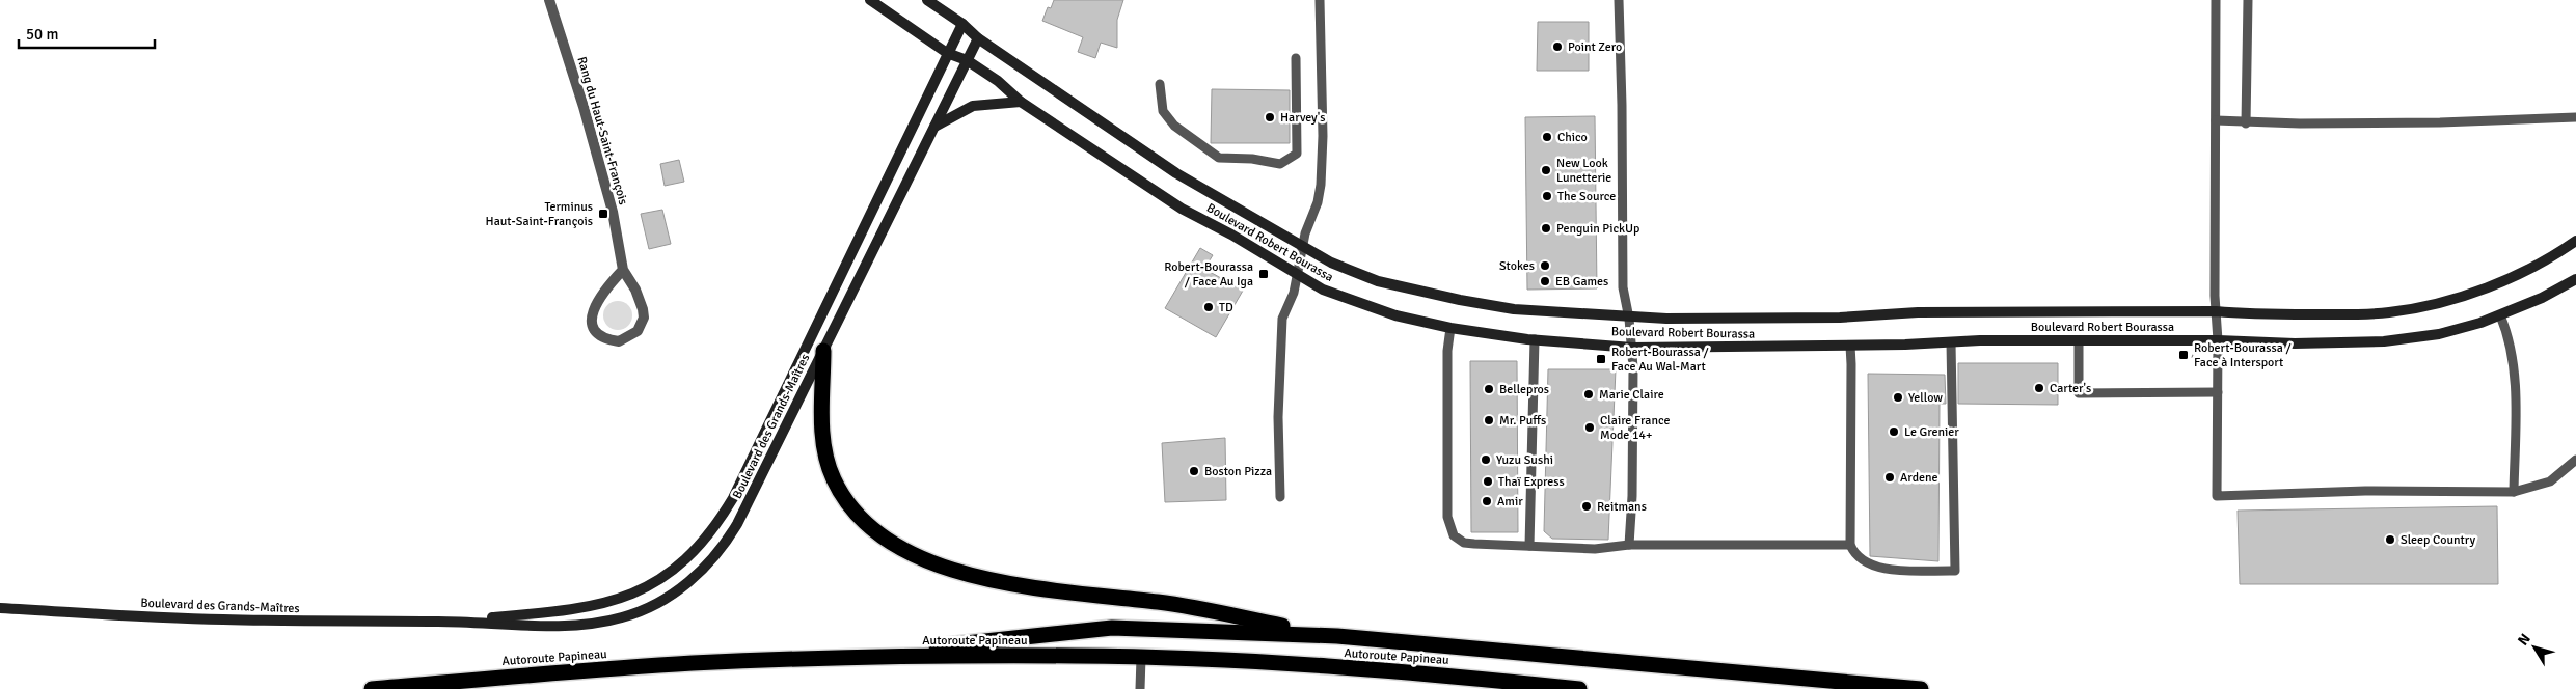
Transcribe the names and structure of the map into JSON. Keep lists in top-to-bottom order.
{
  "streets": {
    "highway": ["Autoroute Papineau"],
    "street": ["Rang du Haut-Saint-François", "Boulevard Robert Bourassa", "Boulevard des Grands-Maîtres"]
  },
  "crossings": [
    ["Boulevard Robert Bourassa", "Boulevard des Grands-Maîtres"]
  ],
  "places": {
    "other": [
      "Point Zero",
      "Harvey's",
      "Chico",
      "New Look Lunetterie",
      "The Source",
      "Penguin PickUp",
      "Stokes",
      "EB Games",
      "TD",
      "Carter's",
      "Bellepros",
      "Marie Claire",
      "Yellow",
      "Mr. Puffs",
      "Claire France Mode 14+",
      "Le Grenier",
      "Yuzu Sushi",
      "Boston Pizza",
      "Ardene",
      "Thaï Express",
      "Amir",
      "Reitmans",
      "Sleep Country"
    ],
    "transit": [
      "Terminus Haut-Saint-François",
      "Robert-Bourassa / Face Au Iga",
      "Robert-Bourassa / Face à Intersport",
      "Robert-Bourassa / Face Au Wal-Mart"
    ]
  },
  "scale_bar": "50 m",
  "north": "top left"
}
